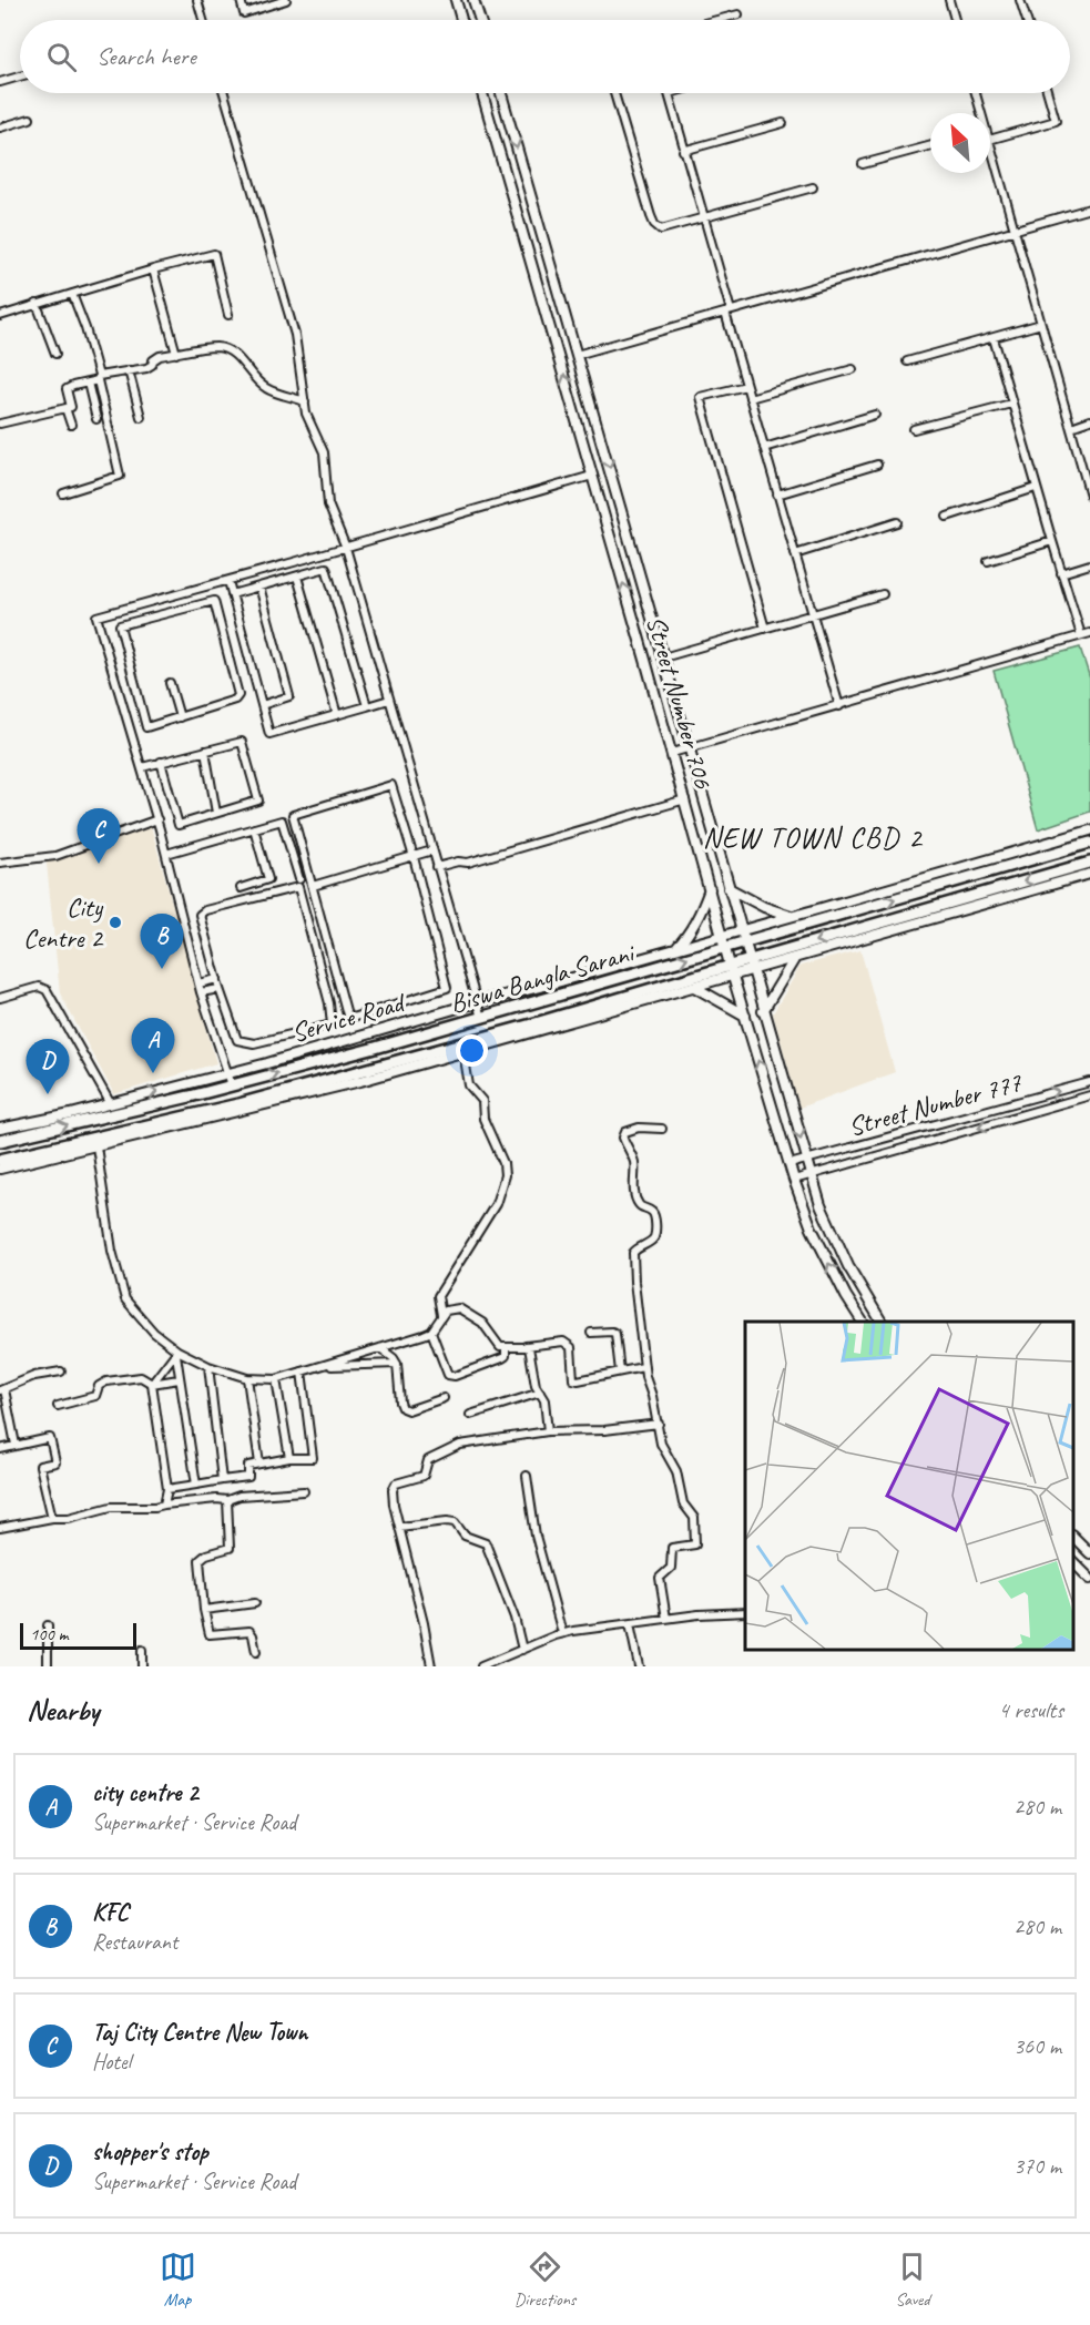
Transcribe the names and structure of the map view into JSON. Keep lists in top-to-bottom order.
{
  "streets": {
    "main road": ["Biswa Bangla Sarani"],
    "street": ["Street Number 706", "Service Road", "Street Number 777"]
  },
  "crossings": [
    ["Street Number 706", "Biswa Bangla Sarani"],
    ["Street Number 706", "Service Road"],
    ["Street Number 706", "Street Number 777"]
  ],
  "districts": ["NEW TOWN CBD 2"],
  "places": ["City Centre 2"],
  "scale_bar": "100 m",
  "north": "top left",
  "page": {
    "search": "Search here",
    "pins": [
      "C",
      "B",
      "A",
      "D"
    ],
    "scale": "100 m",
    "heading": ["Nearby", "4 results"],
    "list": [
      {
        "mark": "A",
        "name": "city centre 2",
        "note": "Supermarket · Service Road",
        "value": "280 m"
      },
      {
        "mark": "B",
        "name": "KFC",
        "note": "Restaurant",
        "value": "280 m"
      },
      {
        "mark": "C",
        "name": "Taj City Centre New Town",
        "note": "Hotel",
        "value": "360 m"
      },
      {
        "mark": "D",
        "name": "shopper's stop",
        "note": "Supermarket · Service Road",
        "value": "370 m"
      }
    ],
    "nav": ["Map", "Directions", "Saved"]
  }
}
